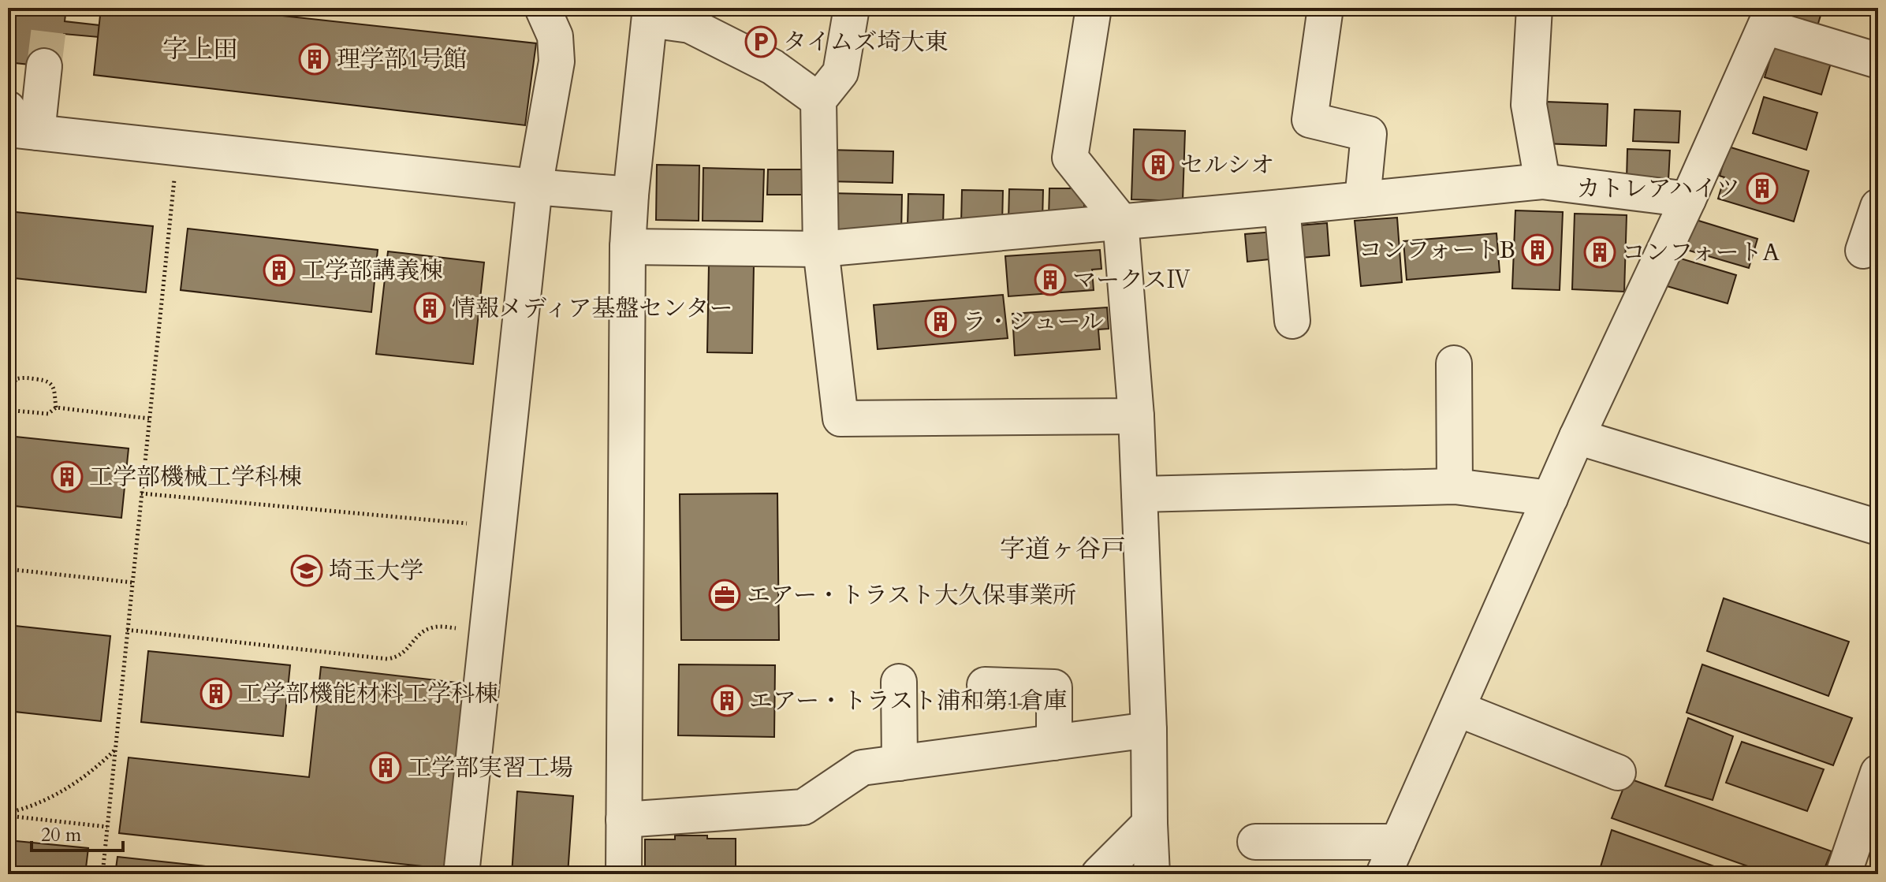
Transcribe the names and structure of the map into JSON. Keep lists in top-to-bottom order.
{
  "districts": ["字上田", "字道ヶ谷戸"],
  "places": {
    "parking": ["タイムズ埼大東"],
    "building": [
      "理学部1号館",
      "セルシオ",
      "カトレアハイツ",
      "コンフォートB",
      "コンフォートA",
      "工学部講義棟",
      "マークスⅣ",
      "情報メディア基盤センター",
      "ラ・シュール",
      "工学部機械工学科棟",
      "工学部機能材料工学科棟",
      "エアー・トラスト浦和第1倉庫",
      "工学部実習工場"
    ],
    "school or university": ["埼玉大学"],
    "office": ["エアー・トラスト大久保事業所"]
  },
  "scale_bar": "20 m"
}
